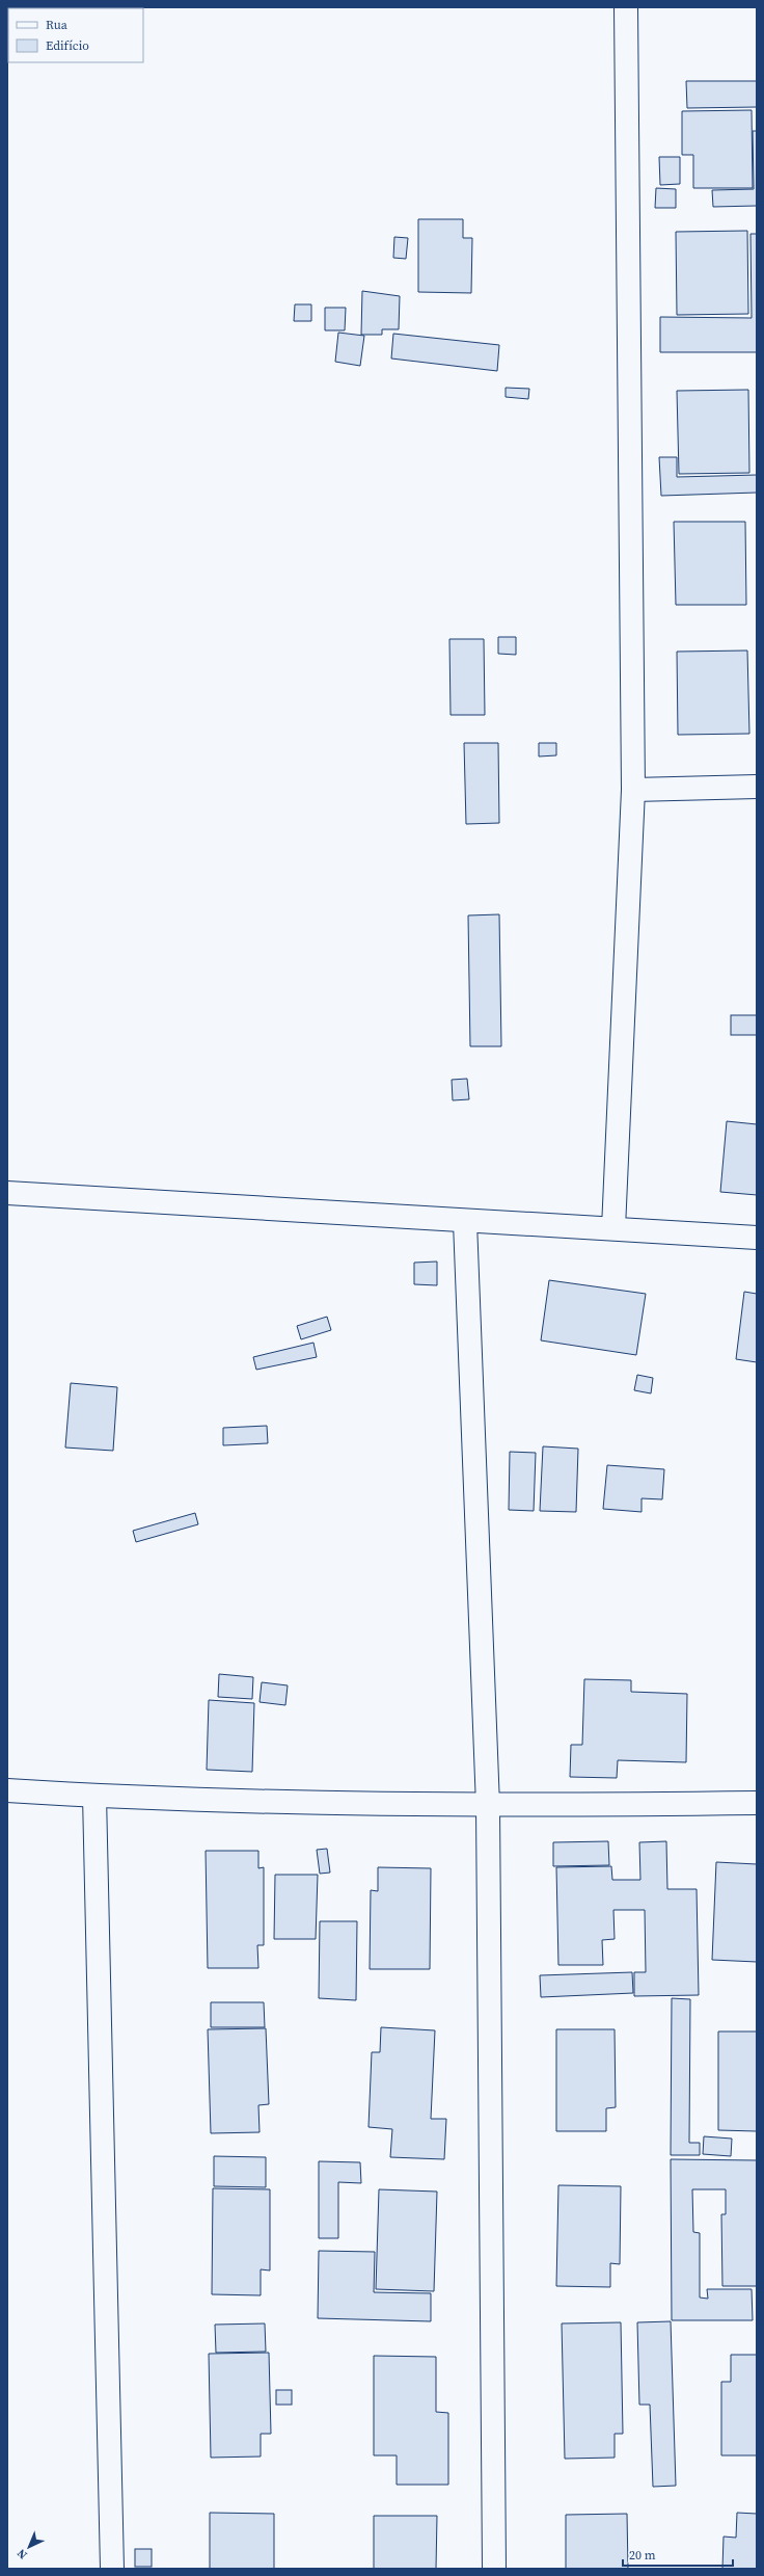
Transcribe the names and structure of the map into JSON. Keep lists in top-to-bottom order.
{
  "legend": ["Rua", "Edifício"],
  "scale_bar": "20 m",
  "north": "bottom left"
}
